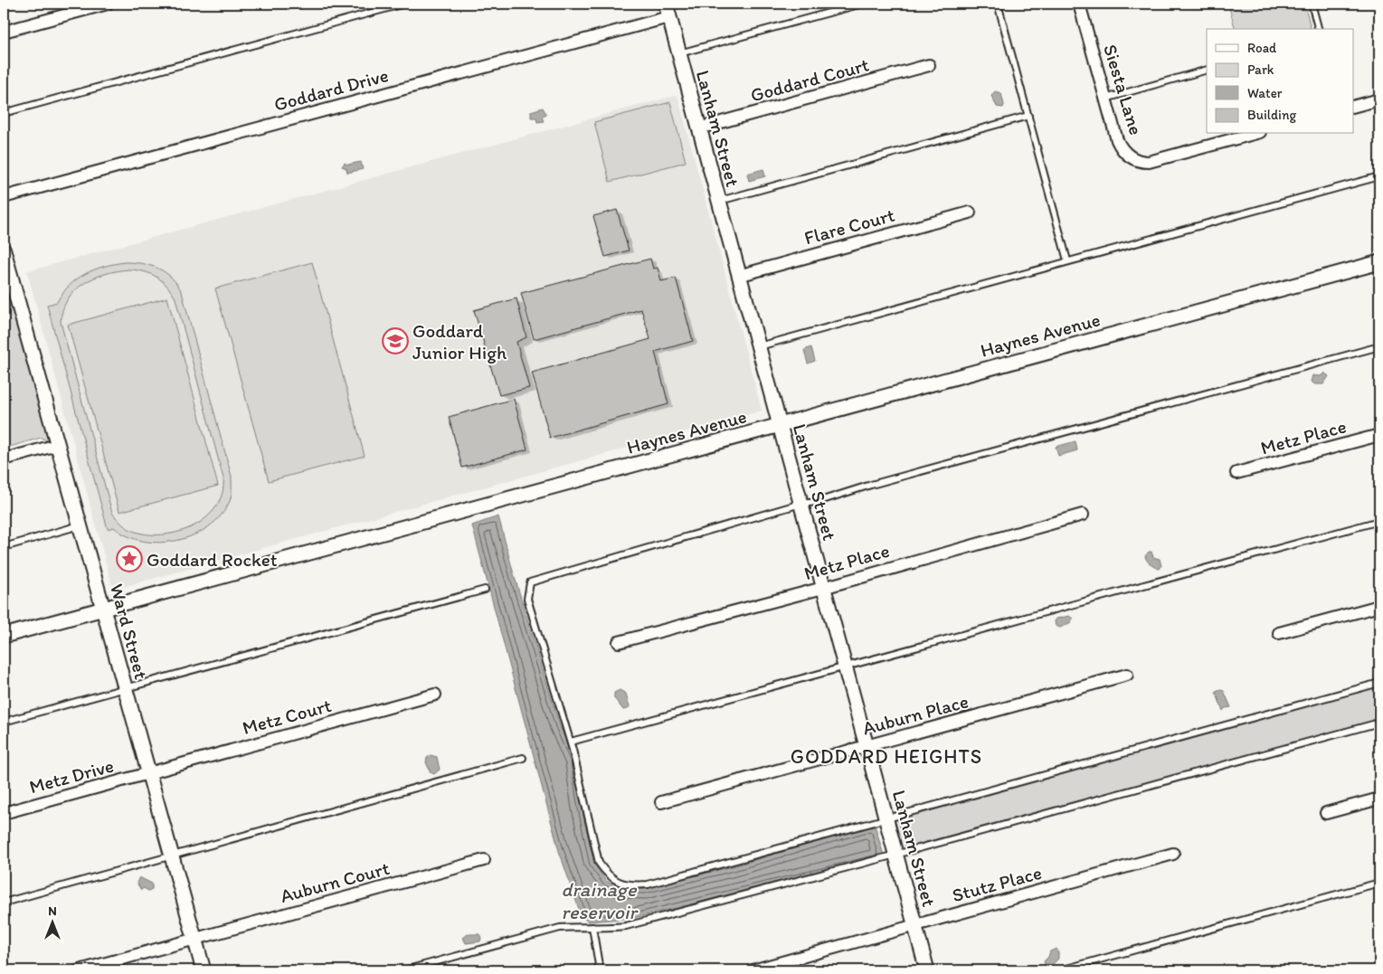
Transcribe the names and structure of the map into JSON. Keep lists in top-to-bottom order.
{
  "streets": {
    "street": [
      "Goddard Court",
      "Goddard Drive",
      "Siesta Lane",
      "Lanham Street",
      "Flare Court",
      "Haynes Avenue",
      "Metz Place",
      "Ward Street",
      "Auburn Place",
      "Metz Court",
      "Metz Drive",
      "Auburn Court",
      "Stutz Place"
    ]
  },
  "crossings": [
    ["Goddard Court", "Lanham Street"],
    ["Goddard Drive", "Lanham Street"],
    ["Lanham Street", "Flare Court"],
    ["Lanham Street", "Haynes Avenue"],
    ["Lanham Street", "Metz Place"],
    ["Lanham Street", "Auburn Place"],
    ["Lanham Street", "Stutz Place"],
    ["Haynes Avenue", "Ward Street"],
    ["Ward Street", "Metz Court"],
    ["Ward Street", "Metz Drive"],
    ["Ward Street", "Auburn Court"],
    ["Metz Court", "Metz Drive"]
  ],
  "districts": ["GODDARD HEIGHTS"],
  "water": ["drainage reservoir"],
  "places": {
    "school or university": ["Goddard Junior High"],
    "place": ["Goddard Rocket"]
  },
  "legend": [
    "Road",
    "Park",
    "Water",
    "Building"
  ],
  "north": "top"
}
